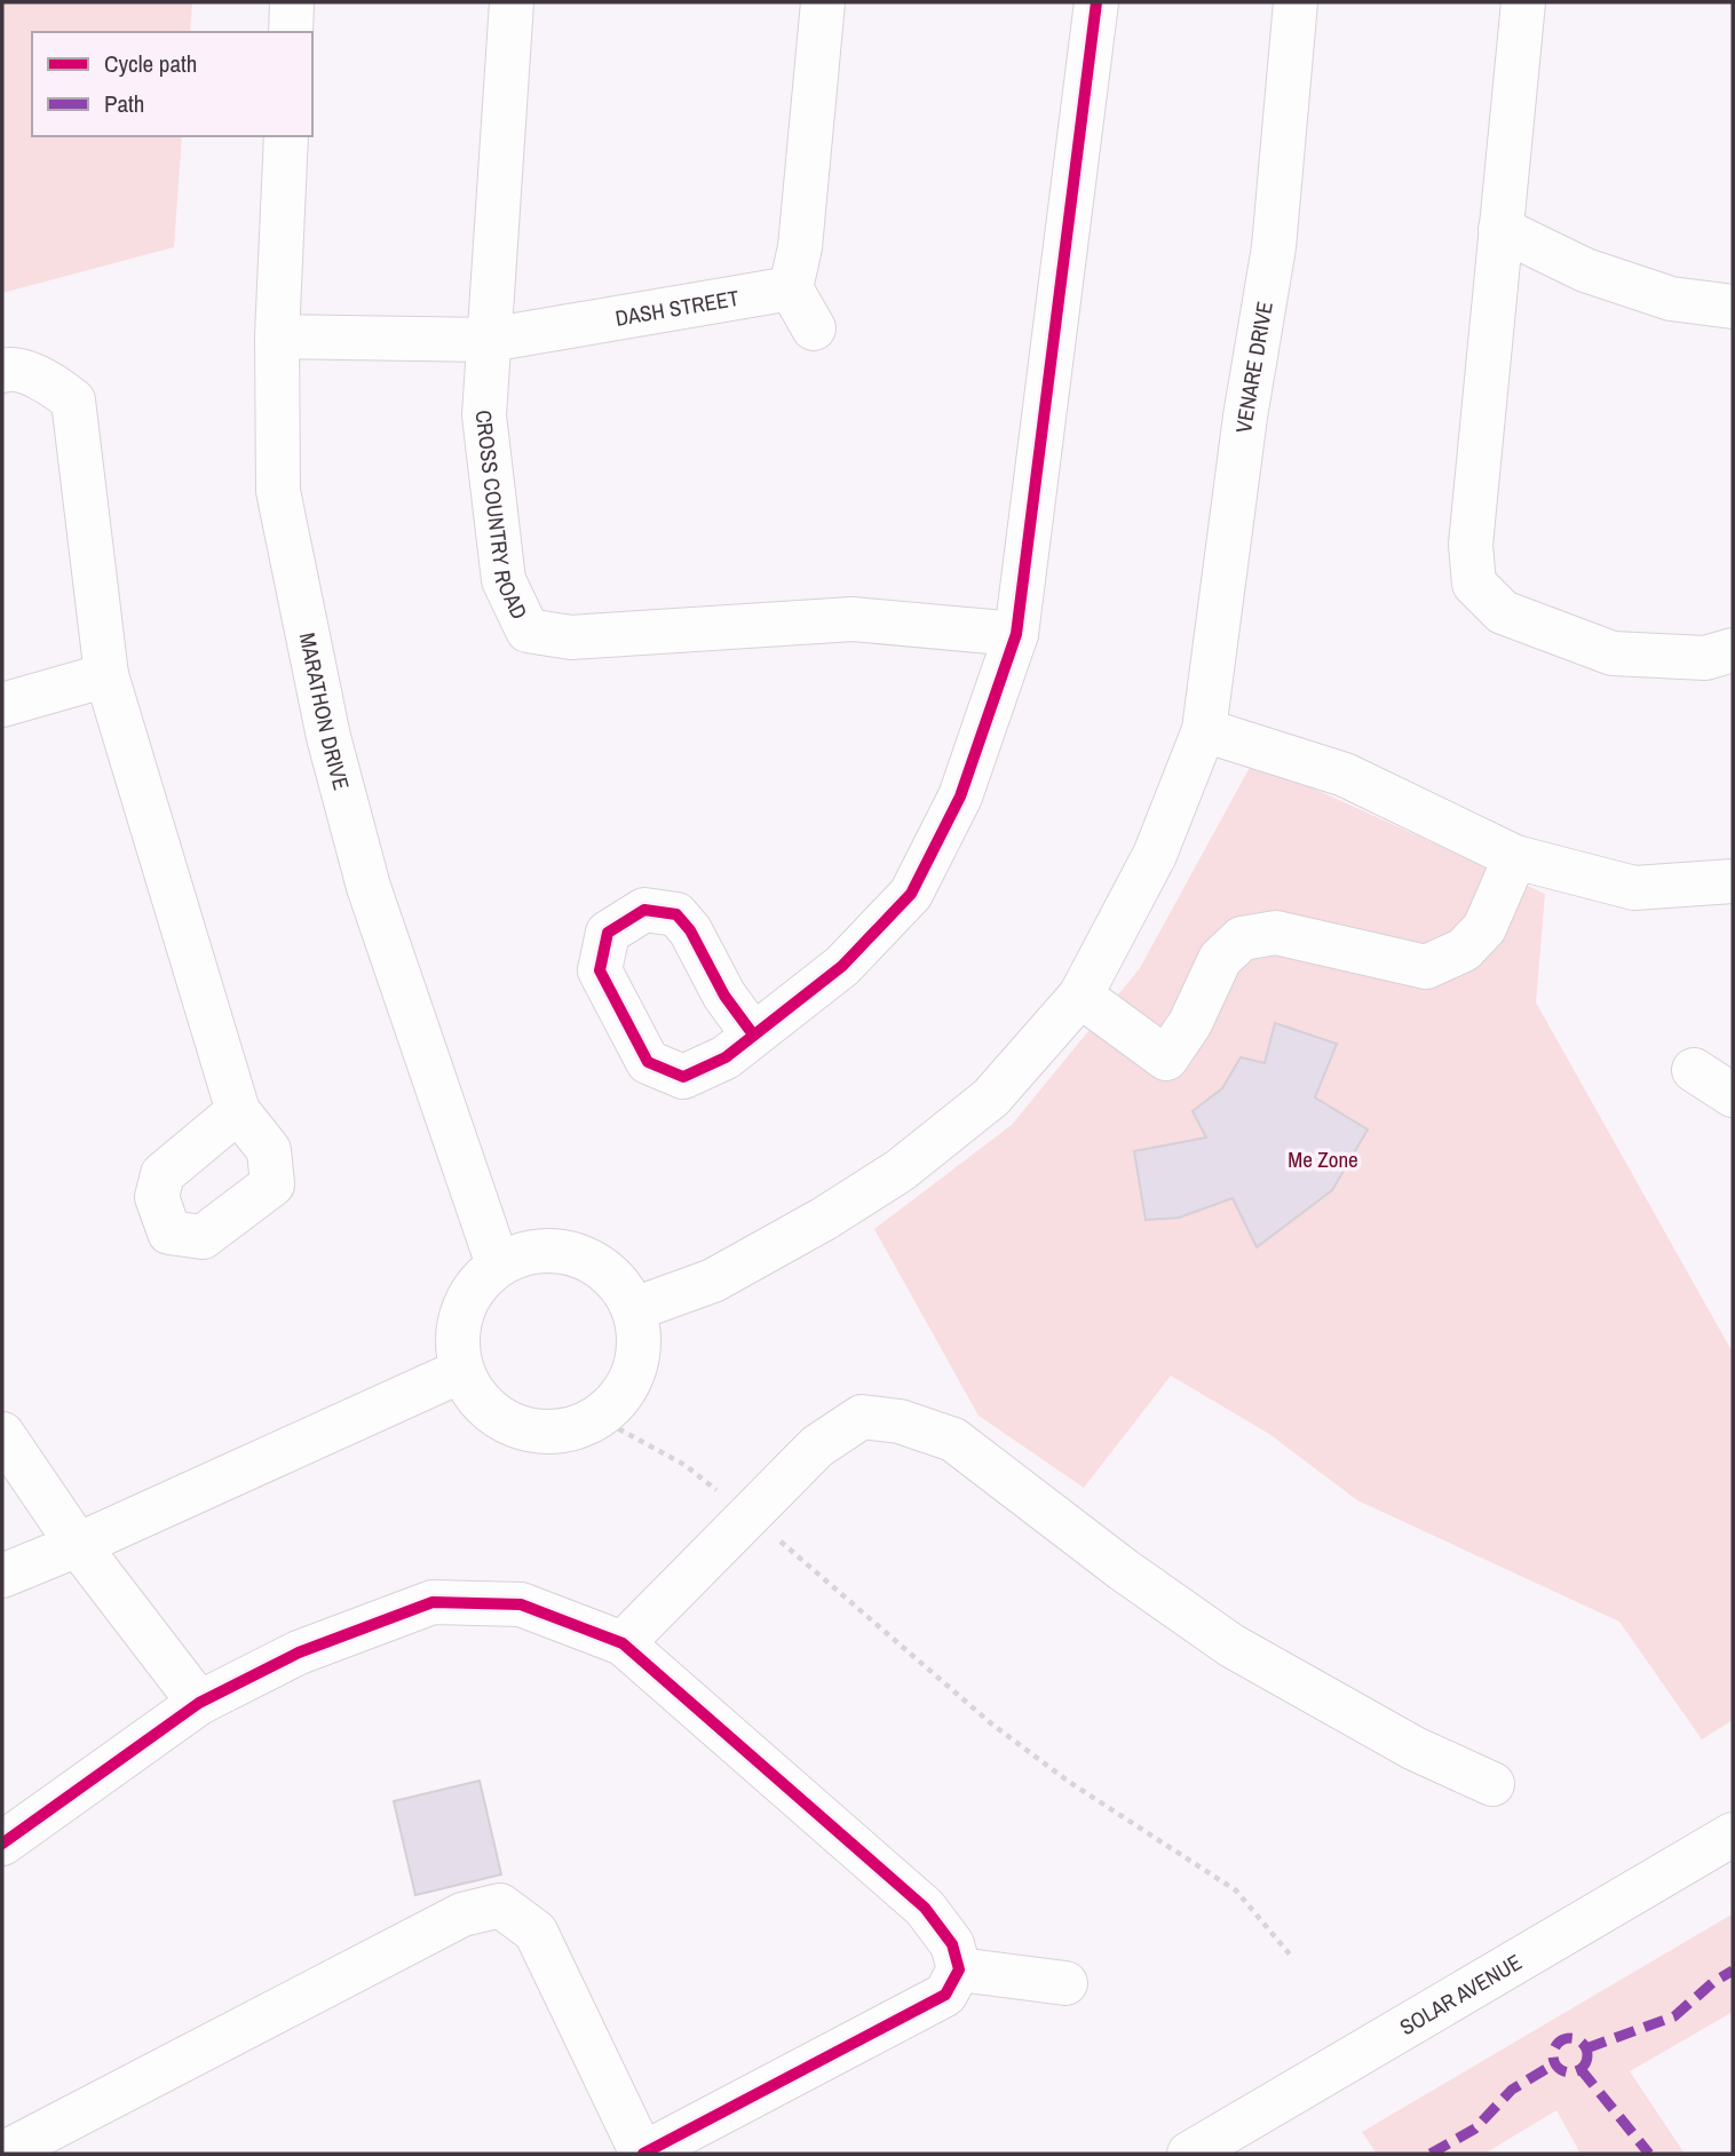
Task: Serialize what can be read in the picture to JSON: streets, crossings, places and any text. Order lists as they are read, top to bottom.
{
  "streets": {
    "street": [
      "DASH STREET",
      "VENARE DRIVE",
      "CROSS COUNTRY ROAD",
      "MARATHON DRIVE",
      "SOLAR AVENUE"
    ]
  },
  "crossings": [
    ["DASH STREET", "CROSS COUNTRY ROAD"],
    ["DASH STREET", "MARATHON DRIVE"],
    ["VENARE DRIVE", "MARATHON DRIVE"]
  ],
  "parks": ["Me Zone"],
  "legend": ["Cycle path", "Path"]
}
